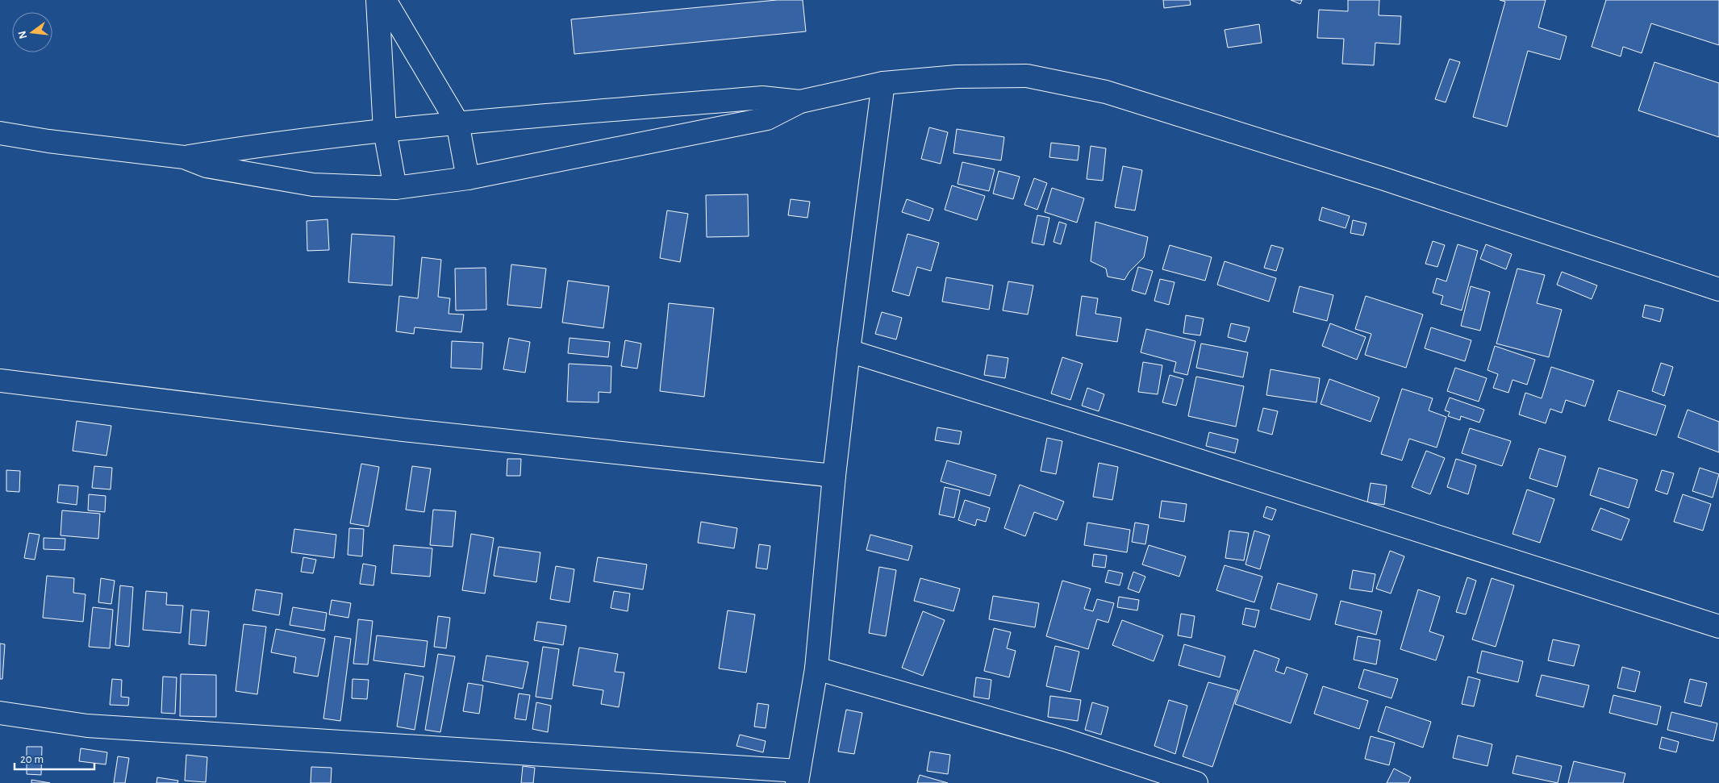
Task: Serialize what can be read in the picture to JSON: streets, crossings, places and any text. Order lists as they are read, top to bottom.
{
  "scale_bar": "20 m",
  "north": "left"
}
